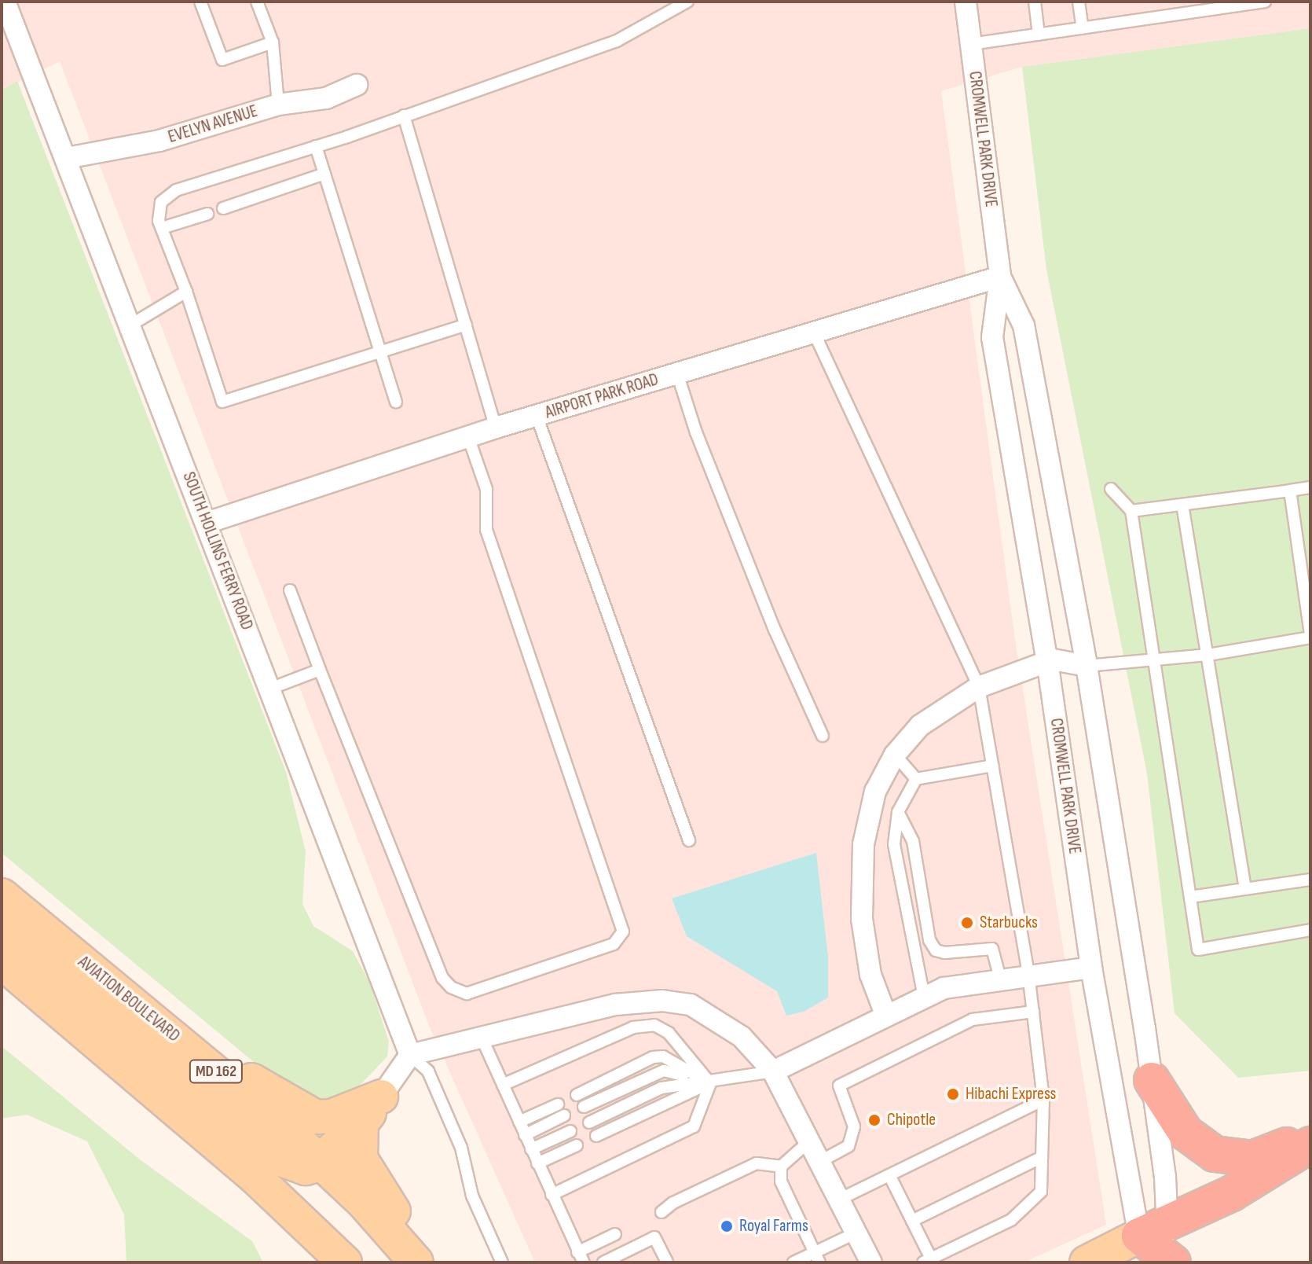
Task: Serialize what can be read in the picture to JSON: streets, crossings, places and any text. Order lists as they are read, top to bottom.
{
  "streets": {
    "main road": ["AVIATION BOULEVARD", "MD 162"],
    "street": [
      "EVELYN AVENUE",
      "CROMWELL PARK DRIVE",
      "AIRPORT PARK ROAD",
      "SOUTH HOLLINS FERRY ROAD"
    ]
  },
  "crossings": [
    ["EVELYN AVENUE", "SOUTH HOLLINS FERRY ROAD"],
    ["CROMWELL PARK DRIVE", "AIRPORT PARK ROAD"],
    ["AIRPORT PARK ROAD", "SOUTH HOLLINS FERRY ROAD"]
  ],
  "places": [
    "Starbucks",
    "Hibachi Express",
    "Chipotle",
    "Royal Farms"
  ]
}
